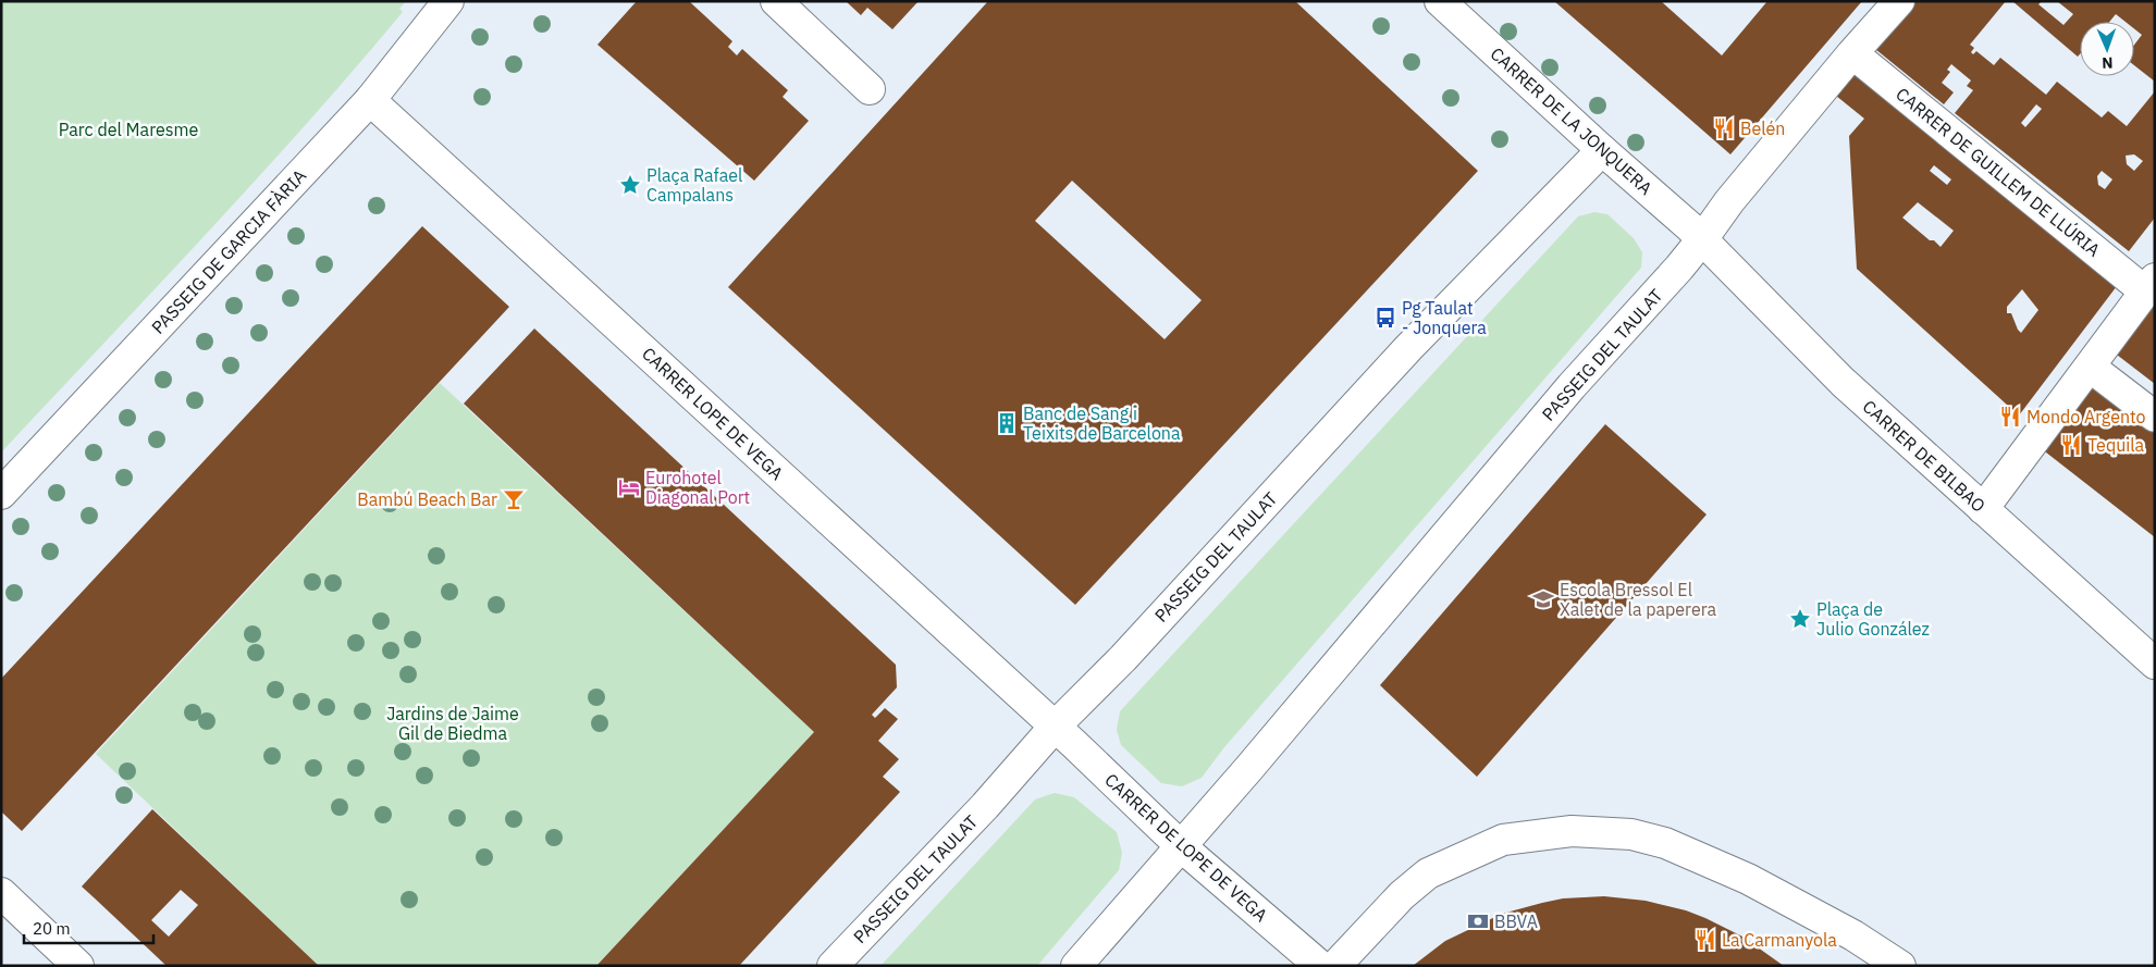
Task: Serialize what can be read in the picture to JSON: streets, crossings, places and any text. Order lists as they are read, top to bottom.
{
  "streets": {
    "street": [
      "CARRER DE LA JONQUERA",
      "CARRER DE GUILLEM DE LLÚRIA",
      "PASSEIG DE GARCIA FÀRIA",
      "PASSEIG DEL TAULAT",
      "CARRER LOPE DE VEGA",
      "CARRER DE BILBAO",
      "CARRER DE LOPE DE VEGA"
    ]
  },
  "crossings": [
    ["CARRER DE LA JONQUERA", "PASSEIG DEL TAULAT"],
    ["CARRER DE LA JONQUERA", "CARRER DE BILBAO"],
    ["CARRER DE GUILLEM DE LLÚRIA", "PASSEIG DEL TAULAT"],
    ["PASSEIG DE GARCIA FÀRIA", "CARRER LOPE DE VEGA"],
    ["PASSEIG DEL TAULAT", "CARRER LOPE DE VEGA"],
    ["PASSEIG DEL TAULAT", "CARRER DE BILBAO"],
    ["PASSEIG DEL TAULAT", "CARRER DE LOPE DE VEGA"],
    ["CARRER LOPE DE VEGA", "CARRER DE LOPE DE VEGA"]
  ],
  "parks": ["Parc del Maresme", "Jardins de Jaime Gil de Biedma"],
  "places": {
    "restaurant": [
      "Belén",
      "Mondo Argento",
      "Tequila",
      "La Carmanyola"
    ],
    "place": ["Plaça Rafael Campalans", "Plaça de Julio González"],
    "bus stop": ["Pg Taulat - Jonquera"],
    "building": ["Banc de Sang i Teixits de Barcelona"],
    "hotel": ["Eurohotel Diagonal Port"],
    "bar": ["Bambú Beach Bar"],
    "school or university": ["Escola Bressol El Xalet de la paperera"],
    "bank": ["BBVA"]
  },
  "scale_bar": "20 m",
  "north": "bottom"
}
